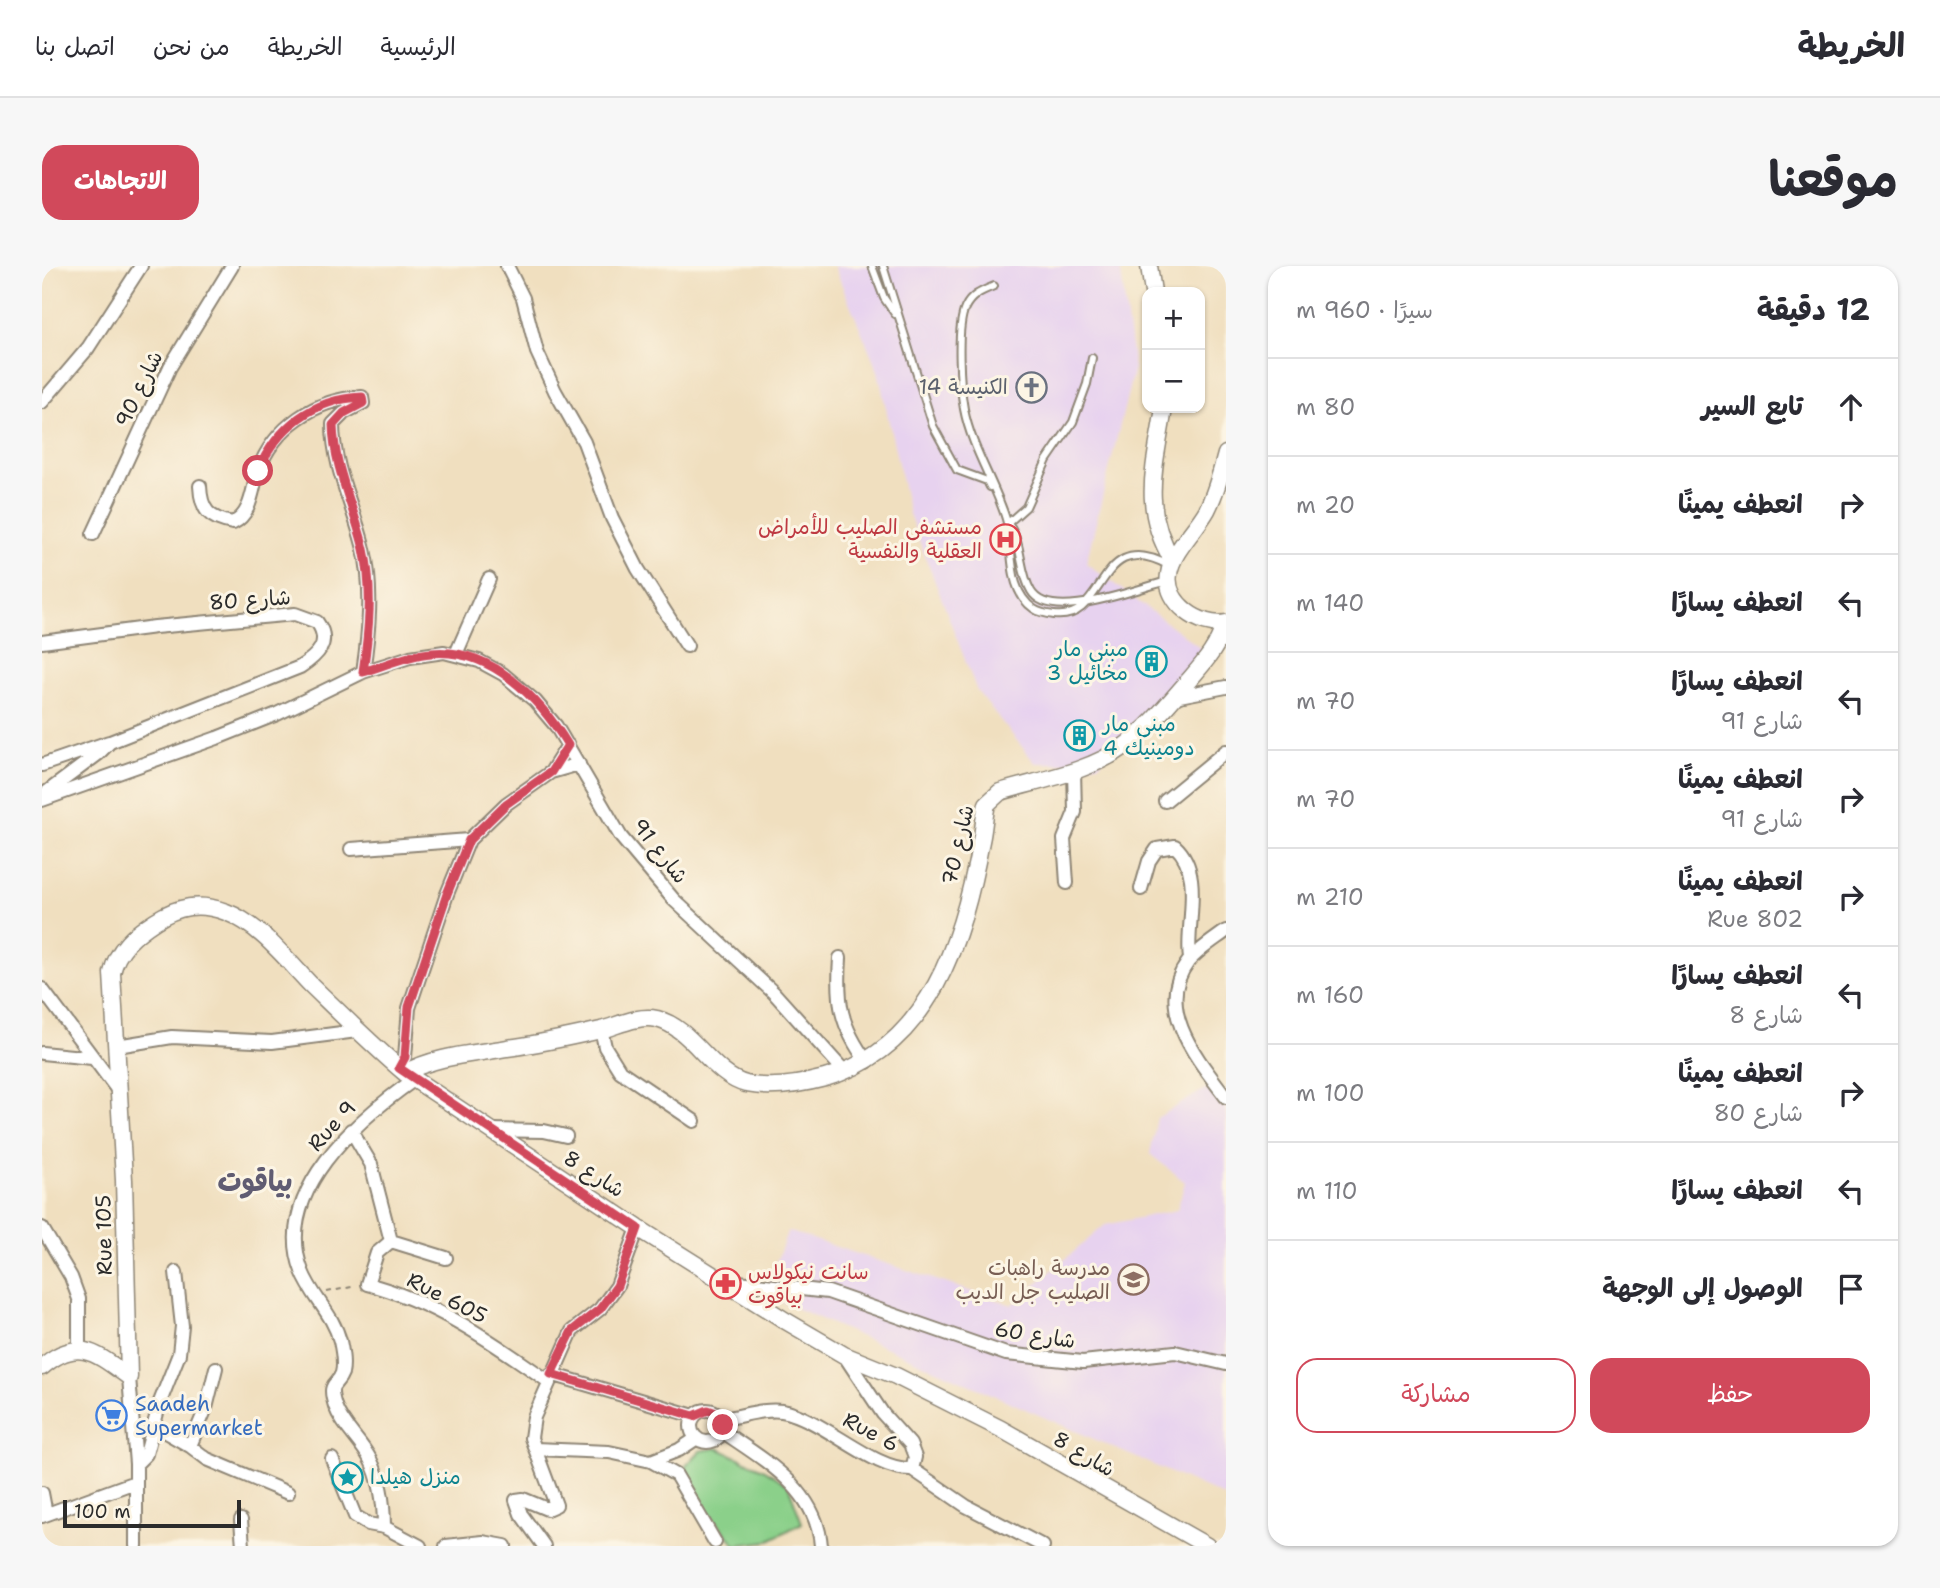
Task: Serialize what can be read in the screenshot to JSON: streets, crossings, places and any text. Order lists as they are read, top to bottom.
{
  "streets": {
    "street": [
      "شارع 90",
      "شارع 80",
      "شارع 70",
      "شارع 91",
      "Rue 9",
      "شارع 8",
      "Rue 105",
      "Rue 605",
      "شارع 60",
      "Rue 6"
    ]
  },
  "crossings": [
    ["شارع 70", "شارع 91"],
    ["شارع 70", "Rue 9"],
    ["شارع 70", "شارع 8"],
    ["Rue 9", "شارع 8"],
    ["شارع 8", "Rue 105"],
    ["شارع 8", "شارع 60"],
    ["شارع 8", "Rue 6"],
    ["Rue 605", "Rue 6"]
  ],
  "districts": ["بياقوت"],
  "places": {
    "church": ["الكنيسة 14"],
    "hospital": ["مستشفى الصليب للأمراض العقلية والنفسية"],
    "building": ["مبنى مار مخائيل 3", "مبنى مار دومينيك 4"],
    "school or university": ["مدرسة راهبات الصليب جل الديب"],
    "pharmacy": ["سانت نيكولاس بياقوت"],
    "supermarket": ["Saadeh Supermarket"],
    "place": ["منزل هيلدا"]
  },
  "scale_bar": "100 m",
  "page": {
    "header": "الخريطة",
    "nav": [
      "الرئيسية",
      "الخريطة",
      "من نحن",
      "اتصل بنا"
    ],
    "title": "موقعنا",
    "buttons": [
      "الاتجاهات",
      ["حفظ", "مشاركة"]
    ],
    "heading": ["12 دقيقة", "سيرًا · 960 m"],
    "map_buttons": ["+", "−"],
    "list": [
      ["تابع السير", "80 m"],
      ["انعطف يمينًا", "20 m"],
      ["انعطف يسارًا", "140 m"],
      ["انعطف يسارًا", "شارع 91", "70 m"],
      ["انعطف يمينًا", "شارع 91", "70 m"],
      ["انعطف يمينًا", "Rue 802", "210 m"],
      ["انعطف يسارًا", "شارع 8", "160 m"],
      ["انعطف يمينًا", "شارع 80", "100 m"],
      ["انعطف يسارًا", "110 m"],
      "الوصول إلى الوجهة"
    ],
    "scale": "100 m"
  }
}
